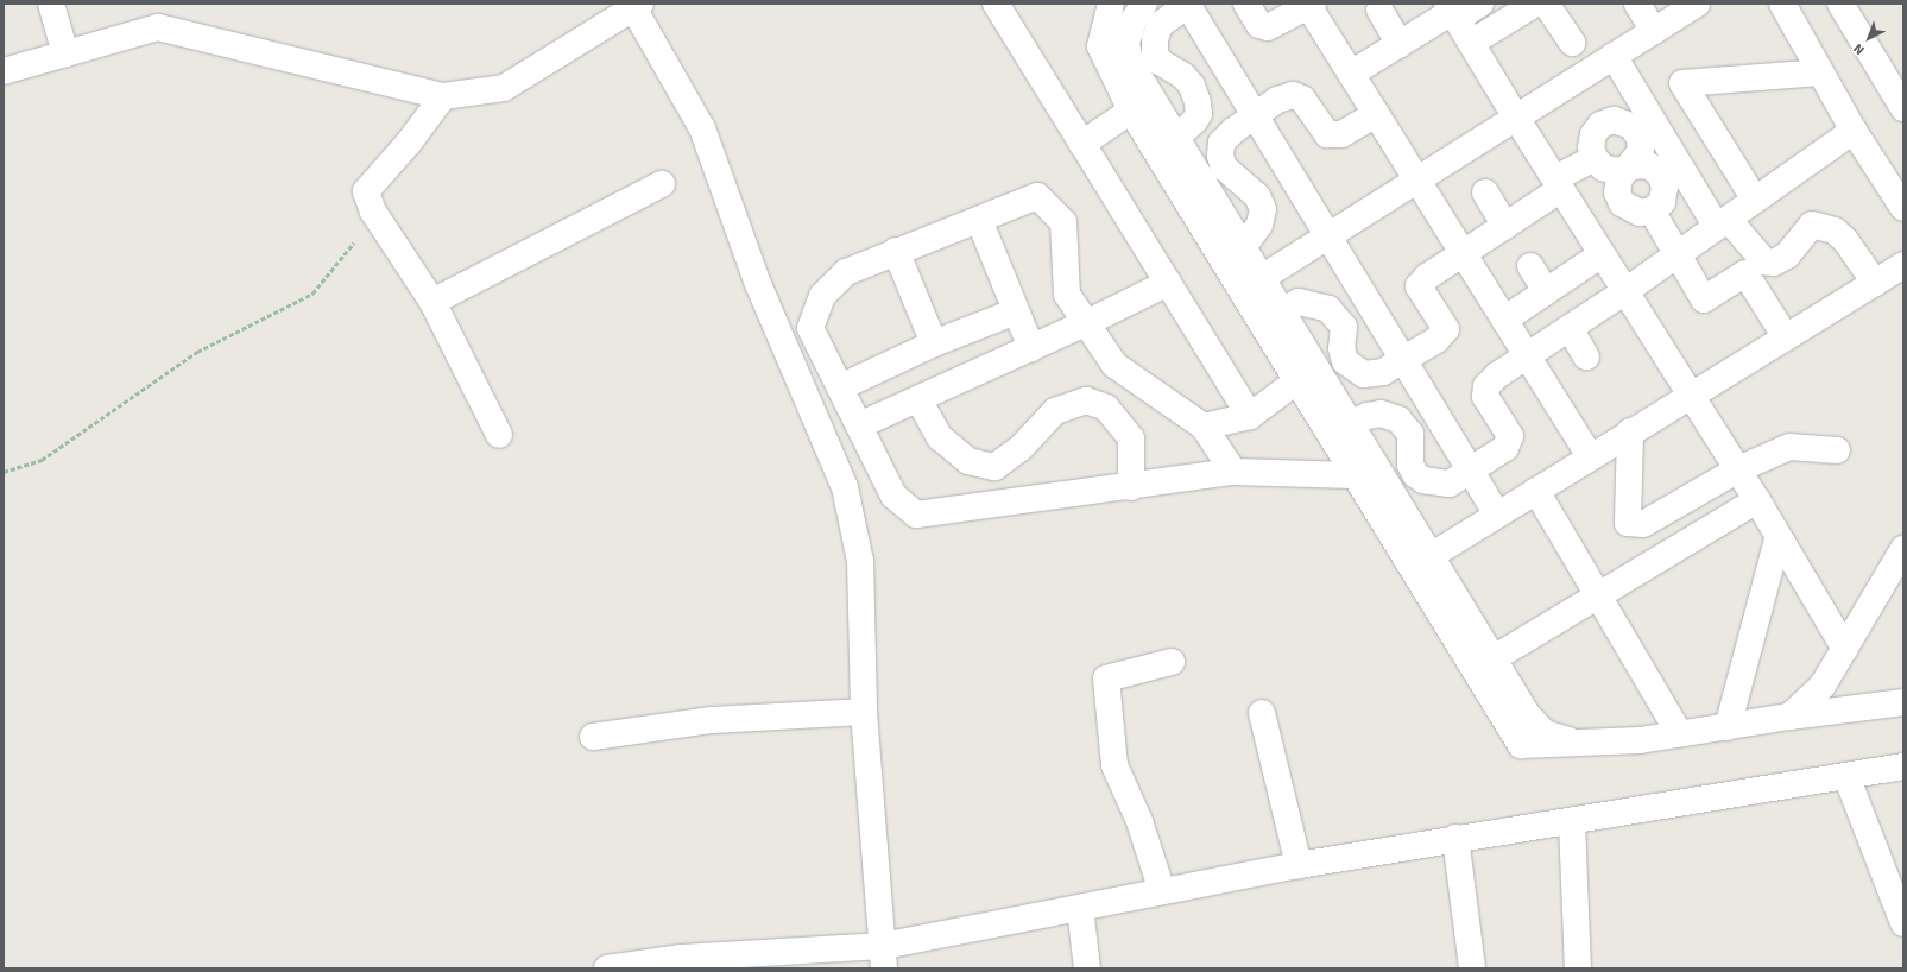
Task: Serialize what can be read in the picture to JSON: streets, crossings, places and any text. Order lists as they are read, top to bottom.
{
  "north": "bottom left"
}
